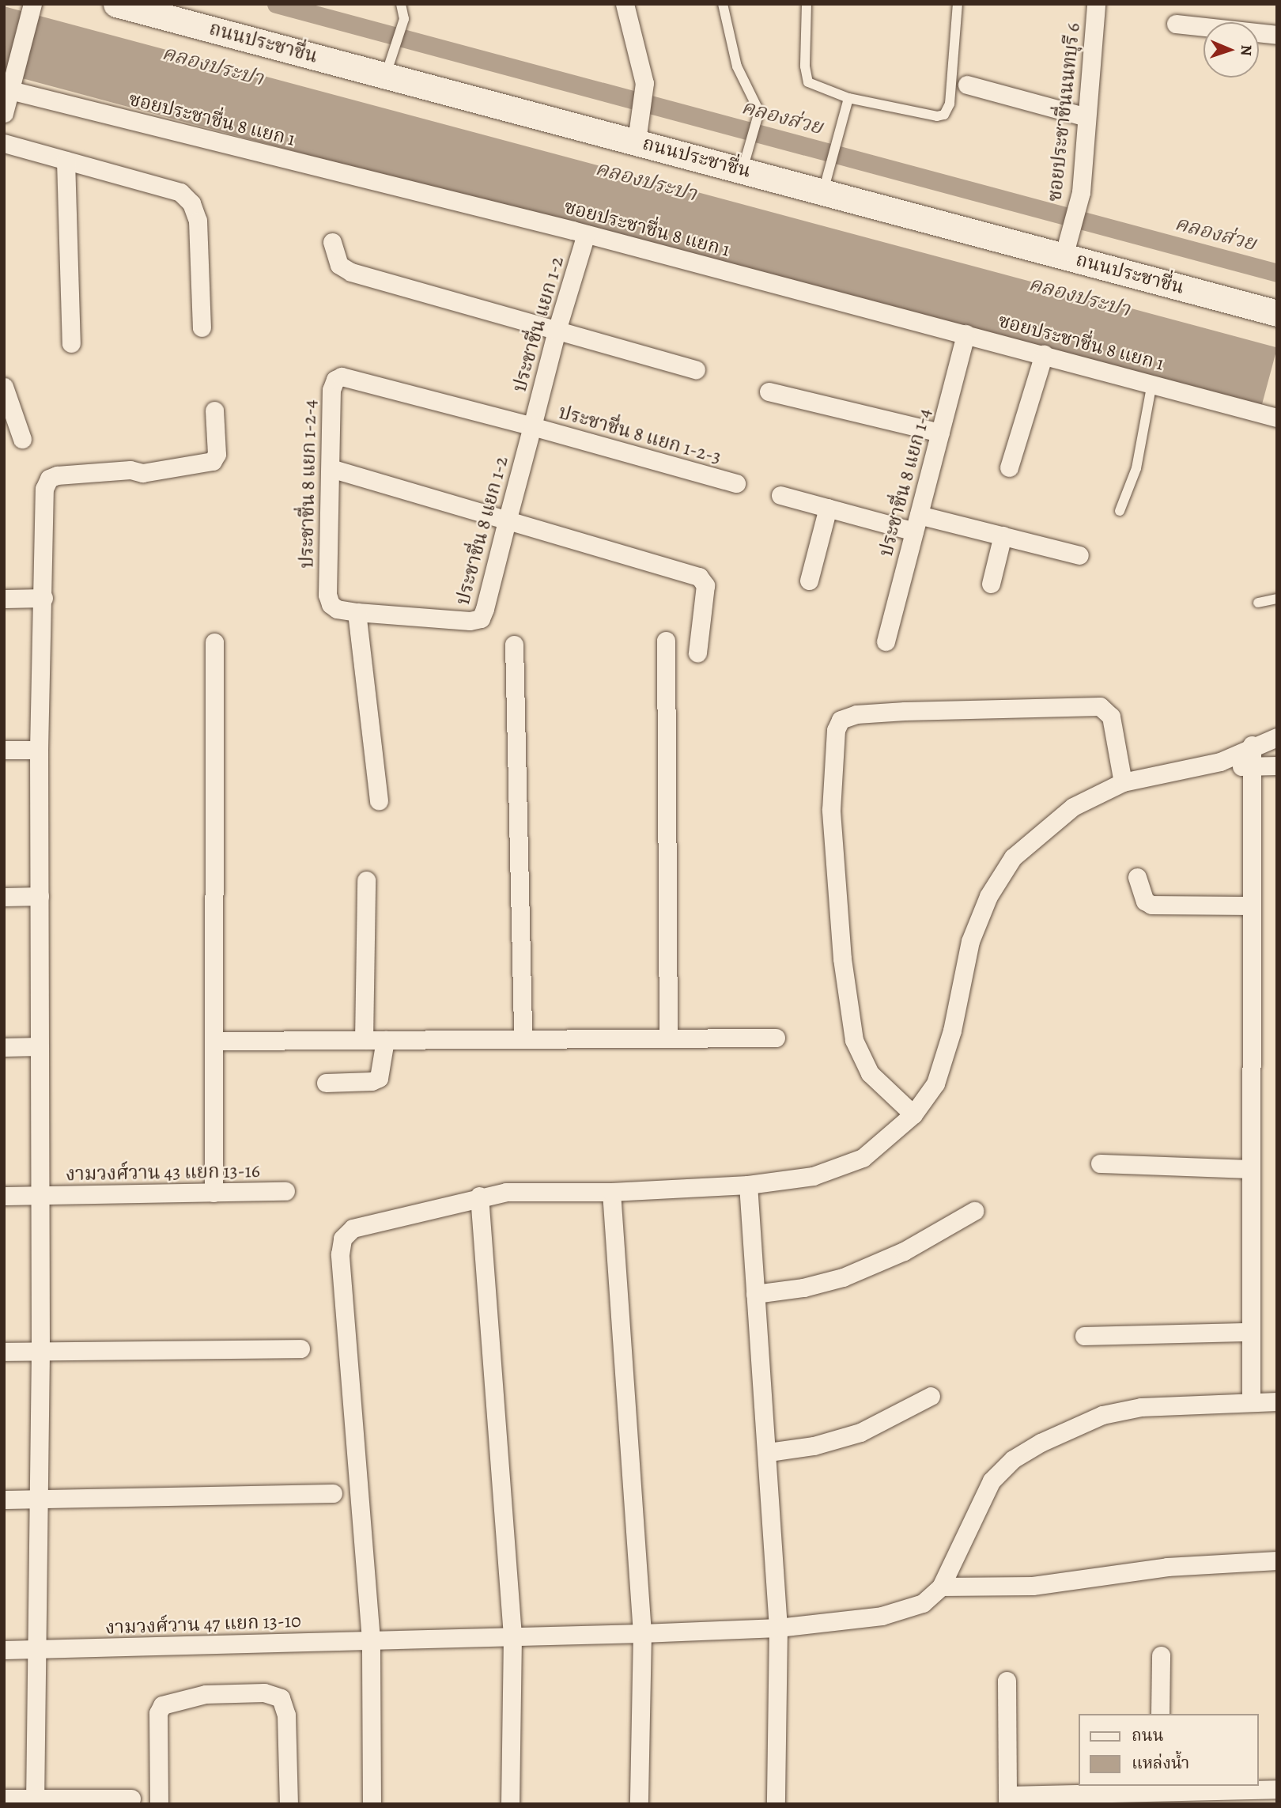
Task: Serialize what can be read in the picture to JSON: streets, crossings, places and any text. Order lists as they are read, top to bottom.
{
  "streets": {
    "main road": ["ถนนประชาชื่น"],
    "street": [
      "ซอยประชาชื่นนนทบุรี 6",
      "ซอยประชาชื่น 8 แยก 1",
      "ประชาชื่น แยก 1-2",
      "ประชาชื่น 8 แยก 1-2-3",
      "ประชาชื่น 8 แยก 1-4",
      "ประชาชื่น 8 แยก 1-2-4",
      "ประชาชื่น 8 แยก 1-2",
      "งามวงศ์วาน 43 แยก 13-16",
      "งามวงศ์วาน 47 แยก 13-10"
    ]
  },
  "crossings": [
    ["ถนนประชาชื่น", "ซอยประชาชื่นนนทบุรี 6"],
    ["ซอยประชาชื่น 8 แยก 1", "ประชาชื่น แยก 1-2"],
    ["ซอยประชาชื่น 8 แยก 1", "ประชาชื่น 8 แยก 1-4"],
    ["ประชาชื่น แยก 1-2", "ประชาชื่น 8 แยก 1-2-3"],
    ["ประชาชื่น แยก 1-2", "ประชาชื่น 8 แยก 1-2-4"],
    ["ประชาชื่น แยก 1-2", "ประชาชื่น 8 แยก 1-2"],
    ["ประชาชื่น 8 แยก 1-2-3", "ประชาชื่น 8 แยก 1-2-4"],
    ["ประชาชื่น 8 แยก 1-2-3", "ประชาชื่น 8 แยก 1-2"],
    ["ประชาชื่น 8 แยก 1-2-4", "ประชาชื่น 8 แยก 1-2"]
  ],
  "water": ["คลองประปา", "คลองส่วย"],
  "legend": ["ถนน", "แหล่งน้ำ"],
  "north": "right"
}
